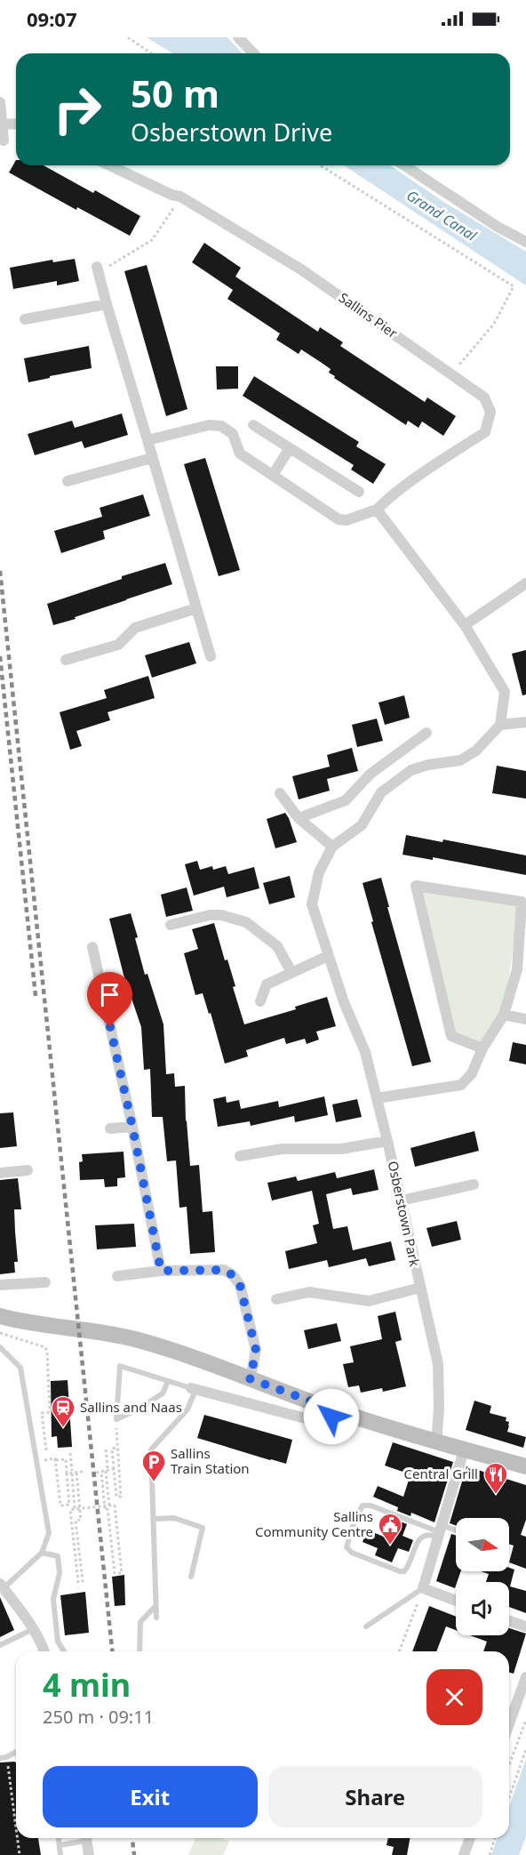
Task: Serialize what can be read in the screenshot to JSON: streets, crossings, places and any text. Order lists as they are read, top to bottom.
{
  "streets": {
    "street": ["Sallins Pier", "Osberstown Park"]
  },
  "water": ["Grand Canal"],
  "places": {
    "station": ["Sallins and Naas"],
    "parking": ["Sallins Train Station"],
    "restaurant": ["Central Grill"],
    "public building": ["Sallins Community Centre"]
  },
  "north": "right",
  "page": {
    "status": "09:07",
    "turn": ["50 m", "Osberstown Drive"],
    "heading": ["4 min", "250 m · 09:11"],
    "buttons": ["Exit", "Share"]
  }
}
